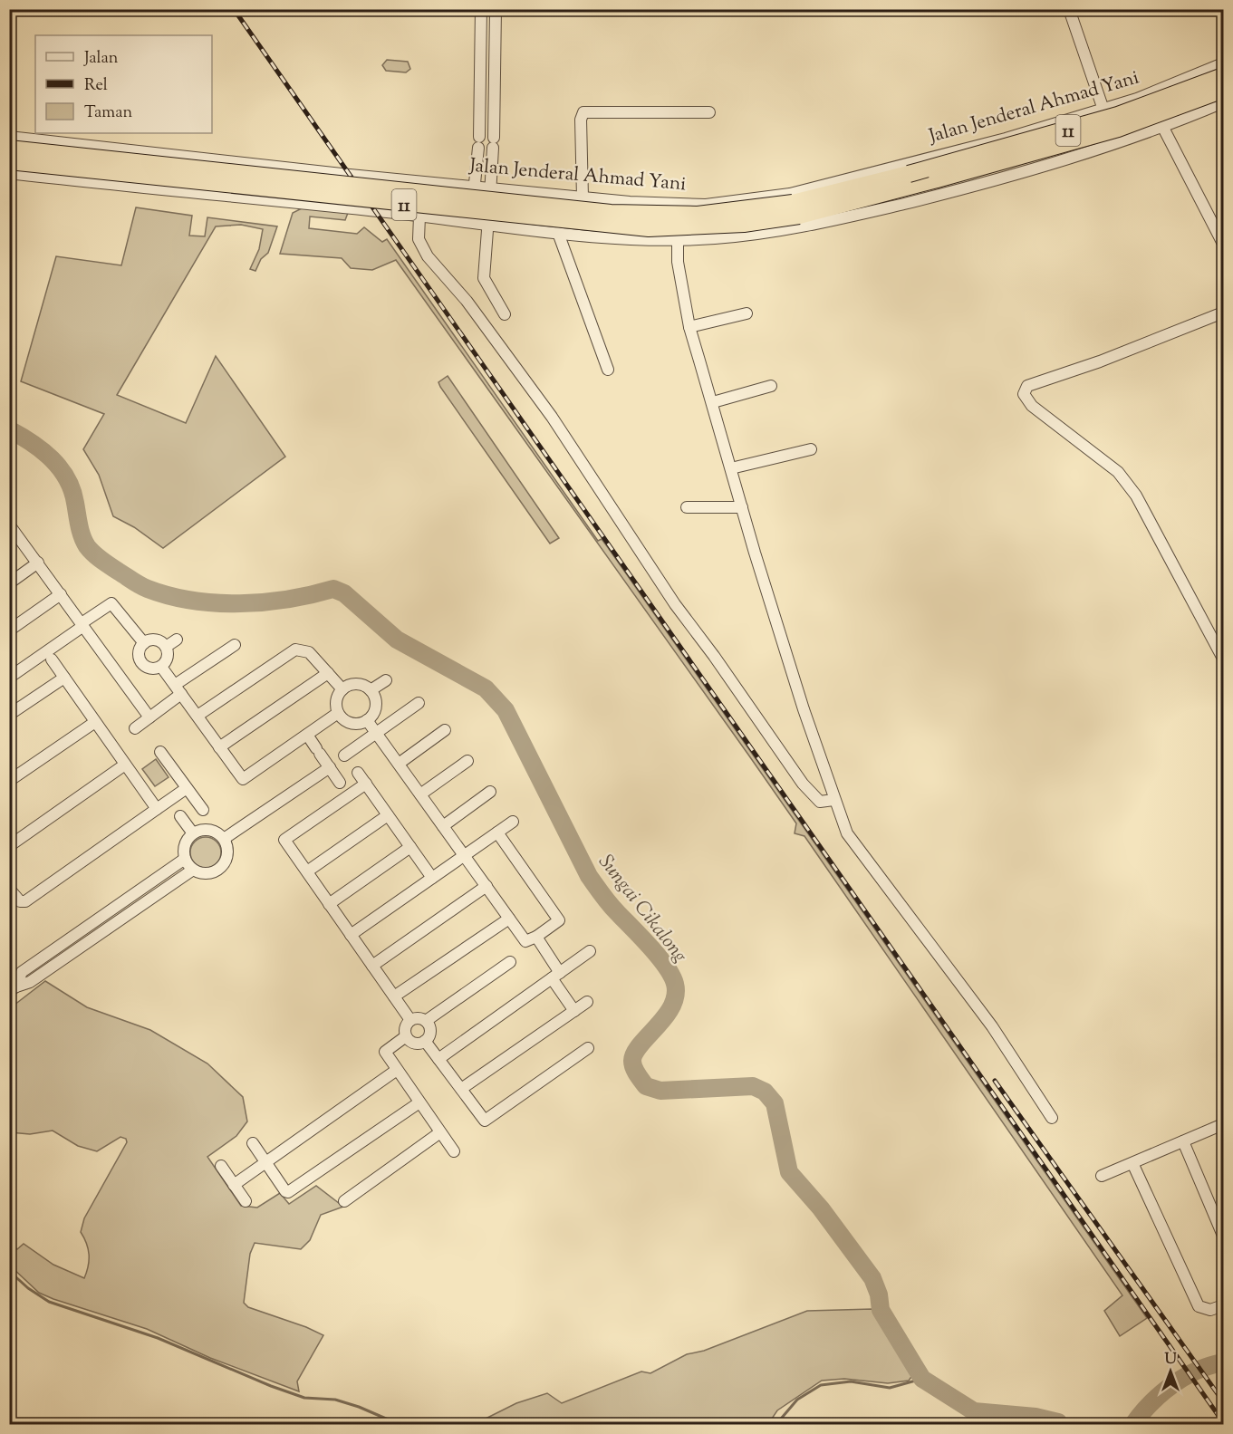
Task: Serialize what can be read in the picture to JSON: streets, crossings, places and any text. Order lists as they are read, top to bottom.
{
  "streets": {
    "highway": ["Jalan Jenderal Ahmad Yani", "11"]
  },
  "water": ["Sungai Cikalong"],
  "legend": ["Jalan", "Rel", "Taman"],
  "north": "top"
}
